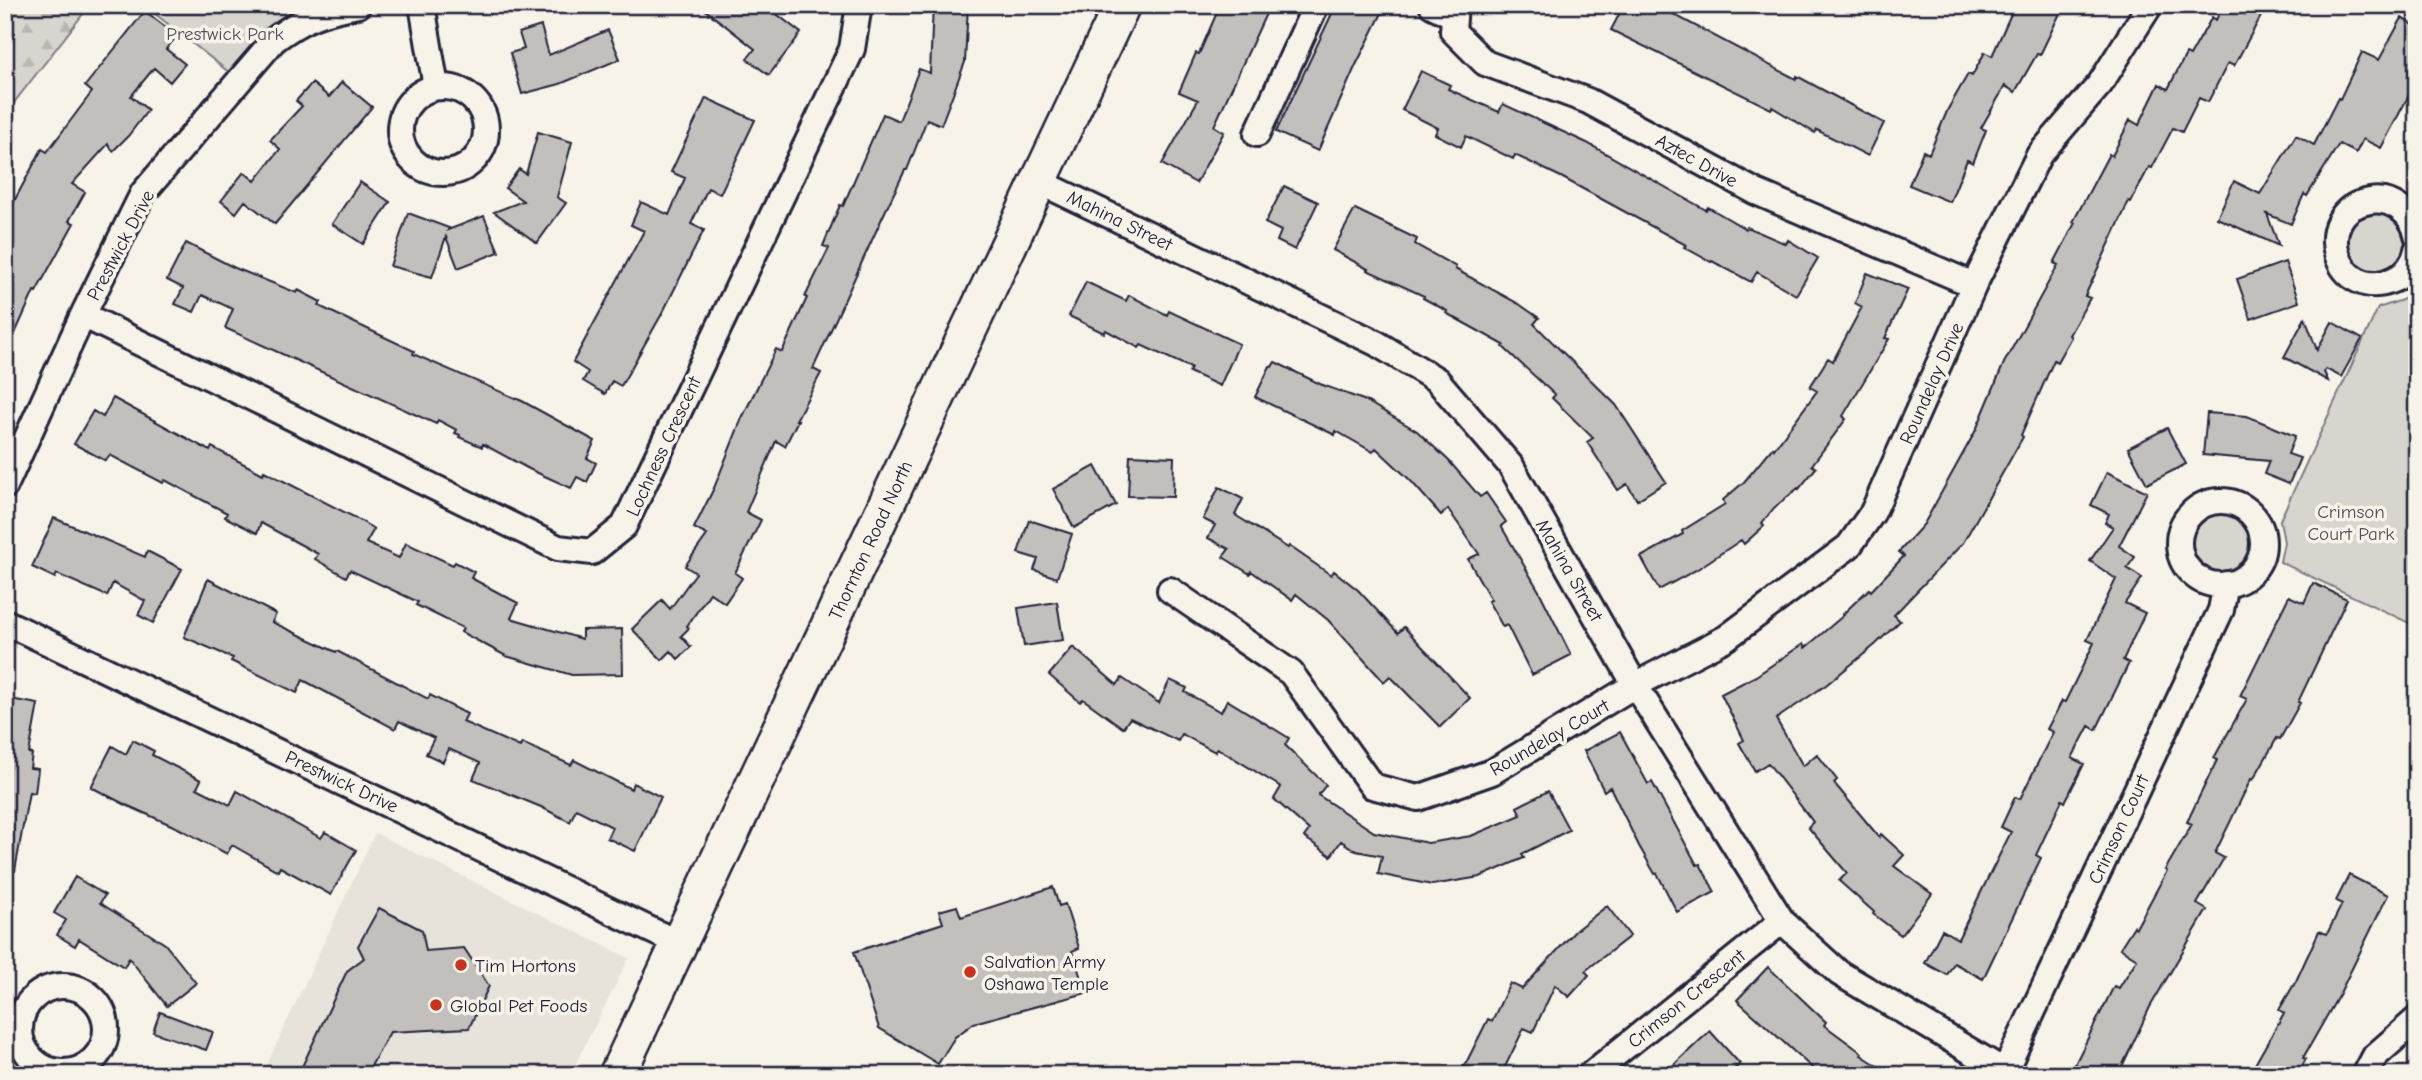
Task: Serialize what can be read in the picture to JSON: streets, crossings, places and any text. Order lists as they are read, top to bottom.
{
  "streets": {
    "main road": ["Thornton Road North"],
    "street": [
      "Aztec Drive",
      "Mahina Street",
      "Prestwick Drive",
      "Roundelay Drive",
      "Lochness Crescent",
      "Roundelay Court",
      "Crimson Court",
      "Crimson Crescent"
    ]
  },
  "crossings": [
    ["Aztec Drive", "Roundelay Drive"],
    ["Mahina Street", "Roundelay Drive"],
    ["Mahina Street", "Thornton Road North"],
    ["Mahina Street", "Roundelay Court"],
    ["Mahina Street", "Crimson Court"],
    ["Mahina Street", "Crimson Crescent"],
    ["Prestwick Drive", "Lochness Crescent"],
    ["Prestwick Drive", "Thornton Road North"],
    ["Roundelay Drive", "Roundelay Court"]
  ],
  "parks": ["Prestwick Park", "Crimson Court Park"],
  "places": ["Tim Hortons", "Salvation Army Oshawa Temple", "Global Pet Foods"]
}
